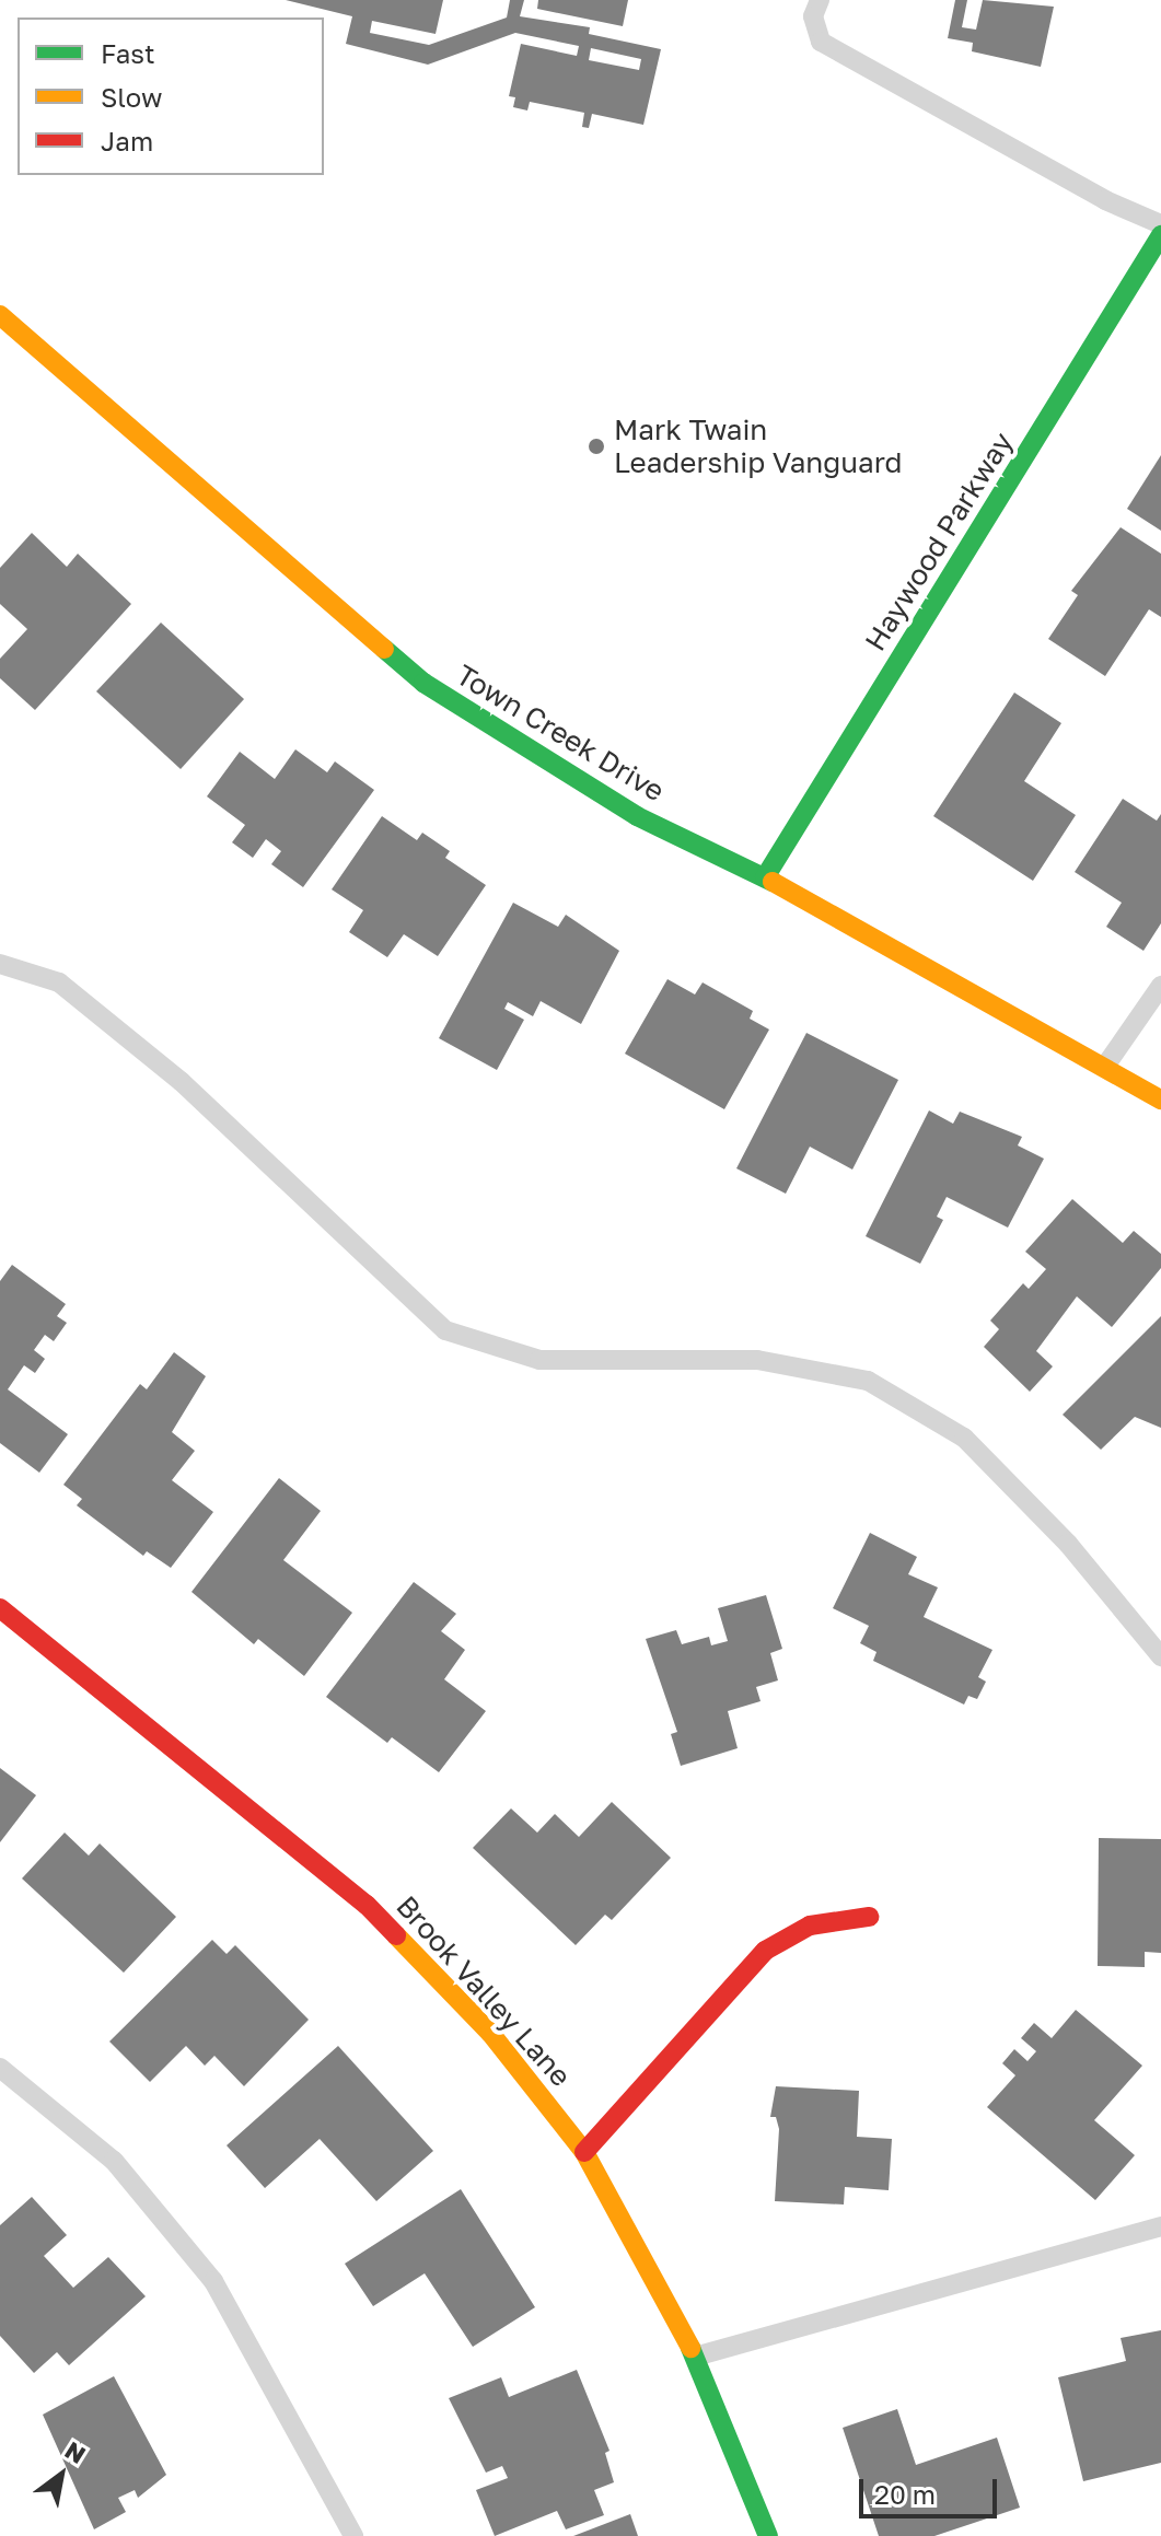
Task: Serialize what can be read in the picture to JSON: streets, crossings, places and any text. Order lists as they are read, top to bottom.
{
  "streets": {
    "street": ["Haywood Parkway", "Town Creek Drive", "Brook Valley Lane"]
  },
  "crossings": [
    ["Haywood Parkway", "Town Creek Drive"]
  ],
  "places": ["Mark Twain Leadership Vanguard"],
  "legend": ["Fast", "Slow", "Jam"],
  "scale_bar": "20 m",
  "north": "top right"
}
